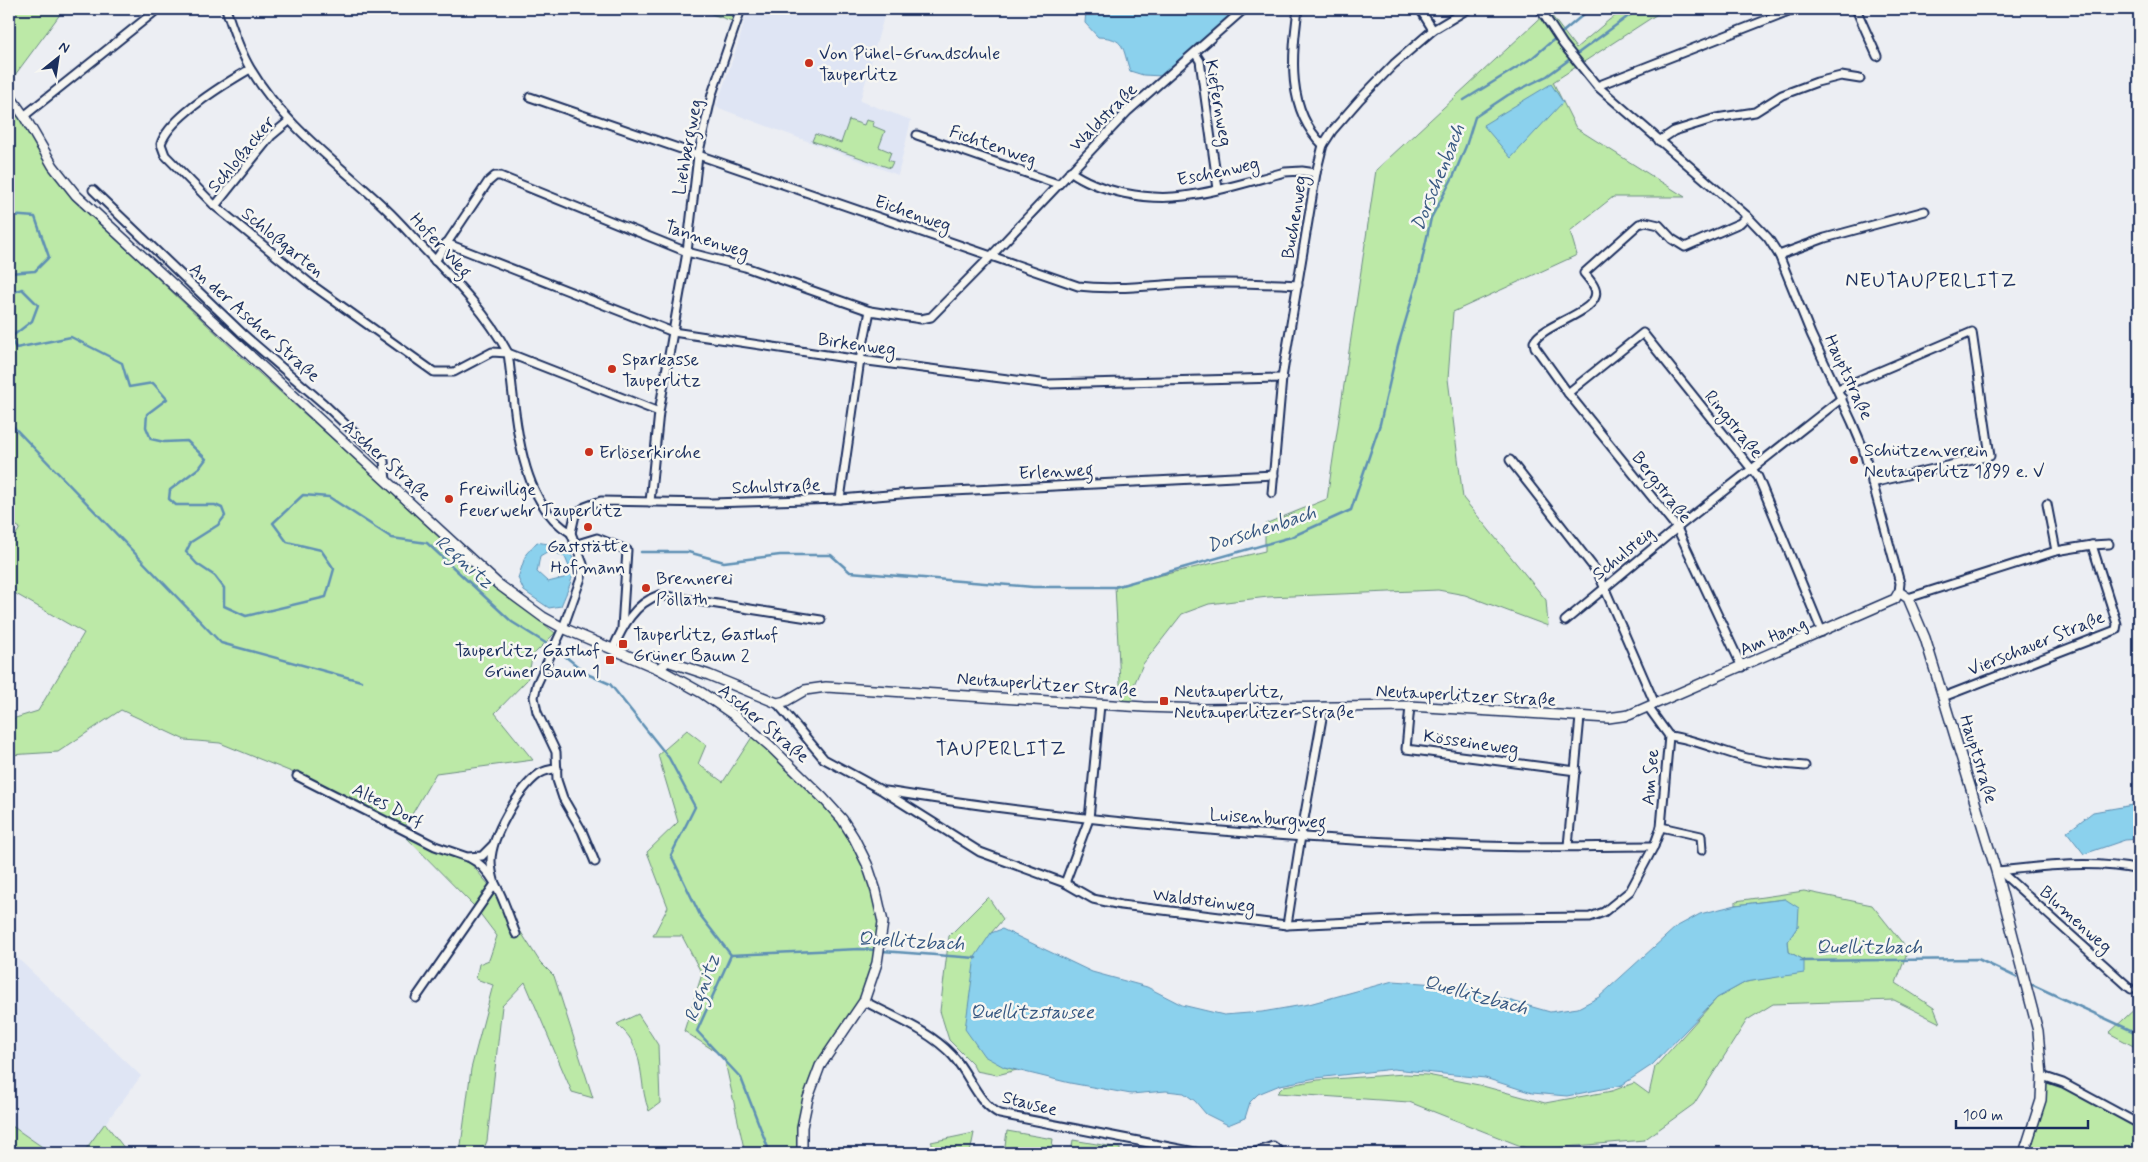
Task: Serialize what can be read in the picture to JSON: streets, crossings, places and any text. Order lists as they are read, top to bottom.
{
  "streets": {
    "street": [
      "Kiefernweg",
      "Waldstraße",
      "Fichtenweg",
      "Liehbergweg",
      "Schloßacker",
      "Eschenweg",
      "Eichenweg",
      "Buchenweg",
      "Tannenweg",
      "Schloßgarten",
      "Hofer Weg",
      "An der Ascher Straße",
      "Birkenweg",
      "Hauptstraße",
      "Ringstraße",
      "Ascher Straße",
      "Erlenweg",
      "Schulstraße",
      "Bergstraße",
      "Schulsteig",
      "Am Hang",
      "Vierschauer Straße",
      "Neutauperlitzer Straße",
      "Kösseineweg",
      "Am See",
      "Altes Dorf",
      "Luisenburgweg",
      "Waldsteinweg",
      "Blumenweg",
      "Stausee"
    ]
  },
  "crossings": [
    ["Kiefernweg", "Waldstraße"],
    ["Kiefernweg", "Eschenweg"],
    ["Waldstraße", "Fichtenweg"],
    ["Waldstraße", "Eschenweg"],
    ["Waldstraße", "Eichenweg"],
    ["Waldstraße", "Tannenweg"],
    ["Liehbergweg", "Eichenweg"],
    ["Liehbergweg", "Tannenweg"],
    ["Liehbergweg", "Birkenweg"],
    ["Liehbergweg", "Schulstraße"],
    ["Schloßacker", "Schloßgarten"],
    ["Schloßacker", "Hofer Weg"],
    ["Eschenweg", "Buchenweg"],
    ["Eichenweg", "Buchenweg"],
    ["Eichenweg", "Tannenweg"],
    ["Buchenweg", "Birkenweg"],
    ["Buchenweg", "Erlenweg"],
    ["Tannenweg", "Hofer Weg"],
    ["Tannenweg", "Birkenweg"],
    ["Tannenweg", "Schulstraße"],
    ["Schloßgarten", "Hofer Weg"],
    ["Hofer Weg", "Schulstraße"],
    ["An der Ascher Straße", "Ascher Straße"],
    ["Birkenweg", "Schulstraße"],
    ["Hauptstraße", "Bergstraße"],
    ["Hauptstraße", "Schulsteig"],
    ["Hauptstraße", "Am Hang"],
    ["Hauptstraße", "Vierschauer Straße"],
    ["Hauptstraße", "Blumenweg"],
    ["Ringstraße", "Bergstraße"],
    ["Ringstraße", "Schulsteig"],
    ["Ringstraße", "Am Hang"],
    ["Ascher Straße", "Stausee"],
    ["Erlenweg", "Schulstraße"],
    ["Bergstraße", "Schulsteig"],
    ["Bergstraße", "Am Hang"],
    ["Schulsteig", "Am See"],
    ["Am Hang", "Neutauperlitzer Straße"],
    ["Am Hang", "Am See"],
    ["Neutauperlitzer Straße", "Kösseineweg"],
    ["Neutauperlitzer Straße", "Am See"],
    ["Neutauperlitzer Straße", "Waldsteinweg"],
    ["Am See", "Luisenburgweg"],
    ["Am See", "Waldsteinweg"],
    ["Luisenburgweg", "Waldsteinweg"]
  ],
  "districts": ["NEUTAUPERLITZ", "TAUPERLITZ"],
  "water": [
    "Dorschenbach",
    "Regnitz",
    "Quellitzbach",
    "Quellitzstausee"
  ],
  "places": {
    "other": [
      "Von Pühel-Grundschule Tauperlitz",
      "Sparkasse Tauperlitz",
      "Erlöserkirche",
      "Schützenverein Neutauperlitz 1899 e. V",
      "Freiwillige Feuerwehr Tauperlitz",
      "Gaststätte Hofmann",
      "Brennerei Pöllath"
    ],
    "transit": ["Tauperlitz, Gasthof Grüner Baum 2", "Tauperlitz, Gasthof Grüner Baum 1", "Neutauperlitz, Neutauperlitzer Straße"]
  },
  "scale_bar": "100 m",
  "north": "top right"
}
